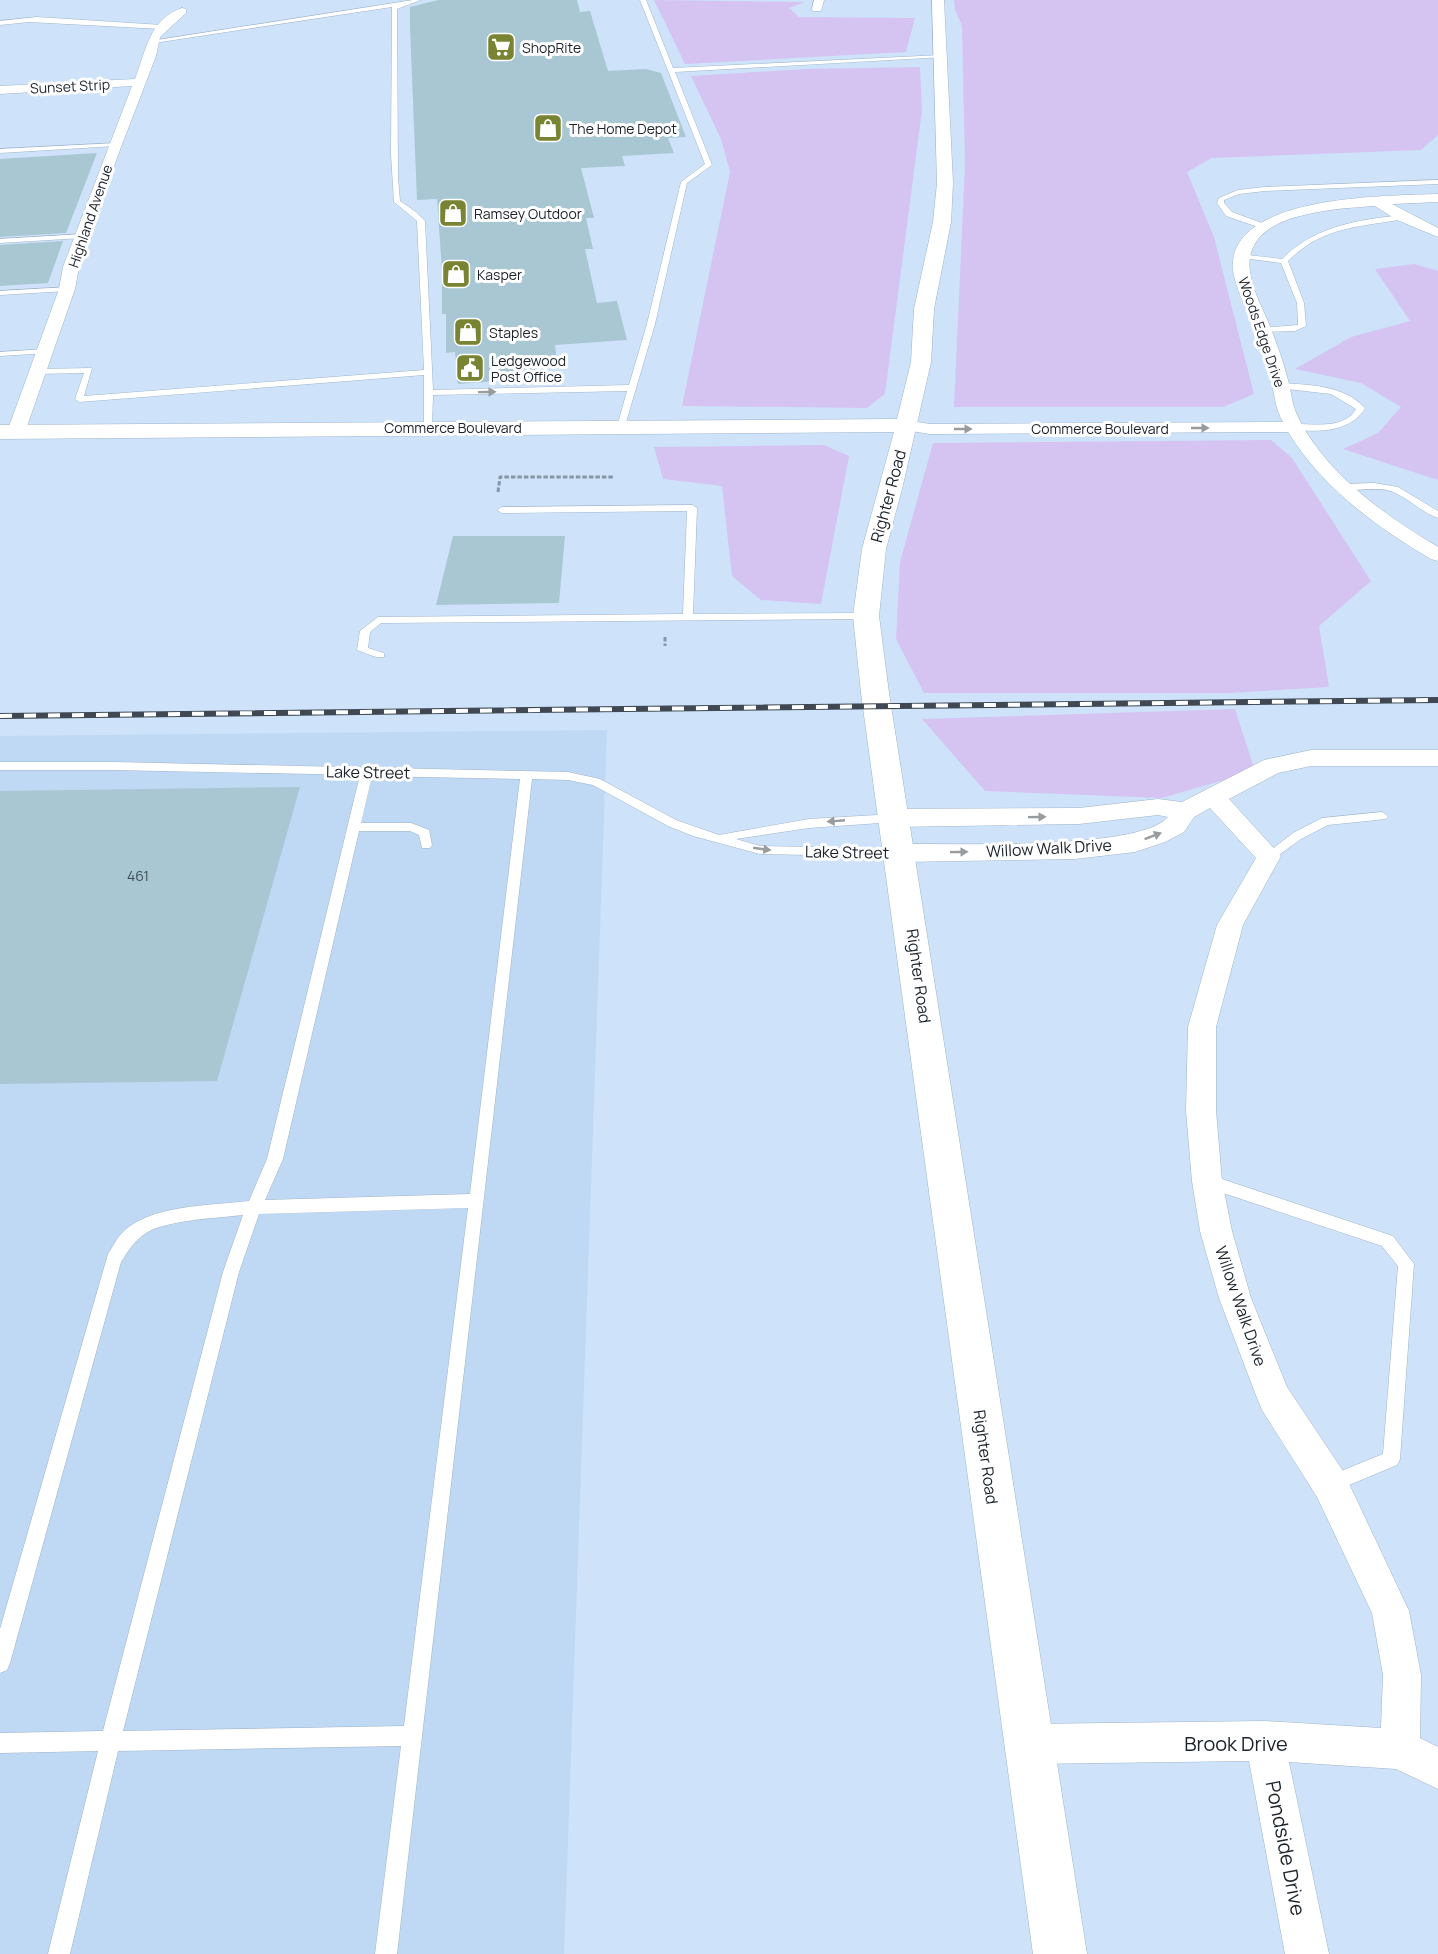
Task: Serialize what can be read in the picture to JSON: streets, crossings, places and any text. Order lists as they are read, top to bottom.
{
  "streets": {
    "street": [
      "Sunset Strip",
      "Highland Avenue",
      "Woods Edge Drive",
      "Commerce Boulevard",
      "Righter Road",
      "Willow Walk Drive",
      "Brook Drive",
      "Pondside Drive"
    ],
    "lane": ["Lake Street"]
  },
  "crossings": [
    ["Sunset Strip", "Highland Avenue"],
    ["Highland Avenue", "Commerce Boulevard"],
    ["Woods Edge Drive", "Commerce Boulevard"],
    ["Commerce Boulevard", "Righter Road"],
    ["Righter Road", "Lake Street"],
    ["Righter Road", "Willow Walk Drive"],
    ["Righter Road", "Brook Drive"],
    ["Lake Street", "Willow Walk Drive"],
    ["Willow Walk Drive", "Brook Drive"],
    ["Brook Drive", "Pondside Drive"]
  ],
  "places": {
    "supermarket": ["ShopRite"],
    "shop": [
      "The Home Depot",
      "Ramsey Outdoor",
      "Kasper",
      "Staples"
    ],
    "public building": ["Ledgewood Post Office"]
  },
  "house_numbers": ["461"]
}
